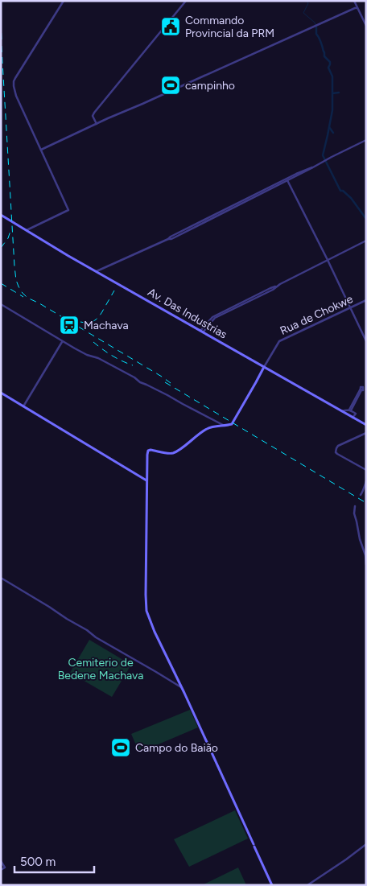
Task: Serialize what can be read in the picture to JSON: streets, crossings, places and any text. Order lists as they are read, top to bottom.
{
  "streets": {
    "main road": ["Av. Das Industrias"],
    "street": ["Rua de Chokwe"]
  },
  "crossings": [
    ["Av. Das Industrias", "Rua de Chokwe"]
  ],
  "parks": ["Cemiterio de Bedene Machava"],
  "places": {
    "public building": ["Commando Provincial da PRM"],
    "sports": ["campinho", "Campo do Baião"],
    "station": ["Machava"]
  },
  "scale_bar": "500 m"
}
